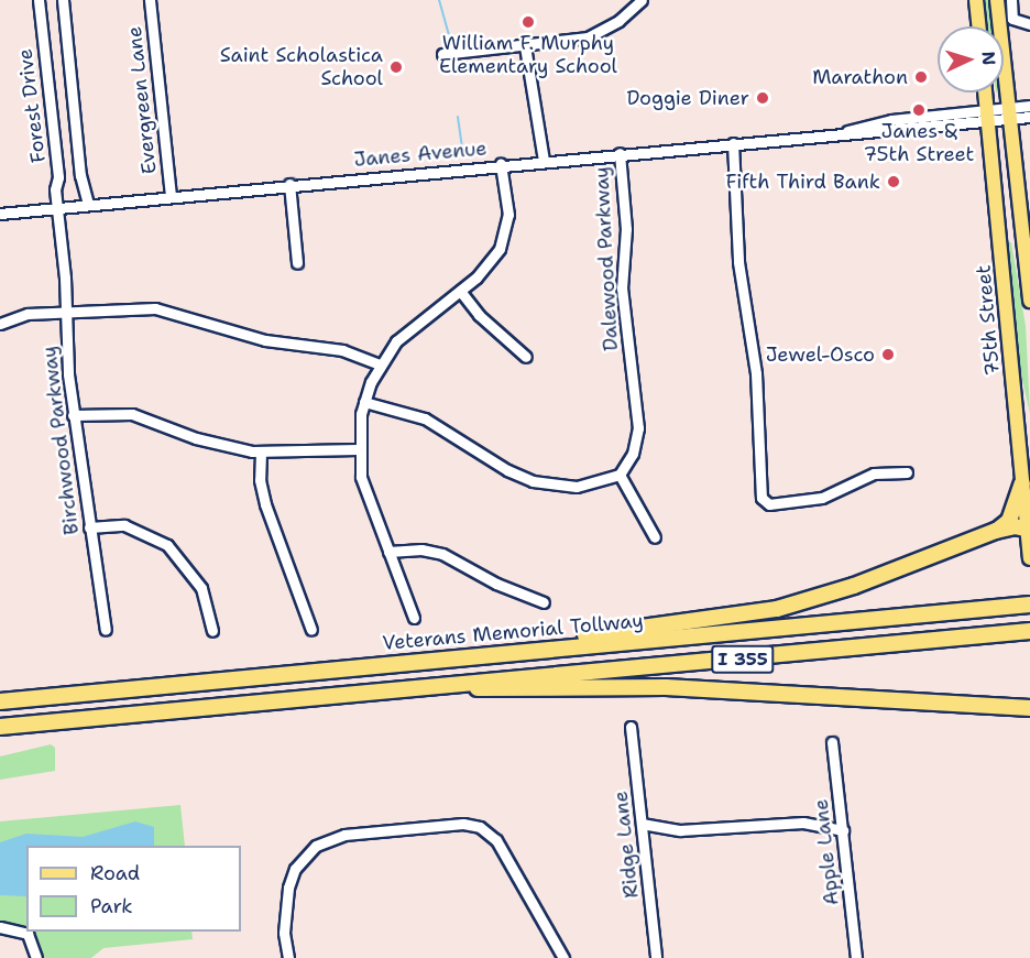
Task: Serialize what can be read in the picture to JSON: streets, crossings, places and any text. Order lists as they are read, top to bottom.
{
  "streets": {
    "highway": ["Veterans Memorial Tollway", "I 355"],
    "main road": ["75th Street"],
    "street": [
      "Evergreen Lane",
      "Forest Drive",
      "Janes Avenue",
      "Dalewood Parkway",
      "Birchwood Parkway",
      "Ridge Lane",
      "Apple Lane"
    ]
  },
  "crossings": [
    ["Evergreen Lane", "Janes Avenue"],
    ["Forest Drive", "Janes Avenue"],
    ["Forest Drive", "Birchwood Parkway"],
    ["Janes Avenue", "Dalewood Parkway"],
    ["Janes Avenue", "75th Street"],
    ["Janes Avenue", "Birchwood Parkway"]
  ],
  "places": [
    "William F. Murphy Elementary School",
    "Saint Scholastica School",
    "Marathon",
    "Doggie Diner",
    "Janes & 75th Street",
    "Fifth Third Bank",
    "Jewel-Osco"
  ],
  "legend": ["Road", "Park"],
  "north": "right"
}
